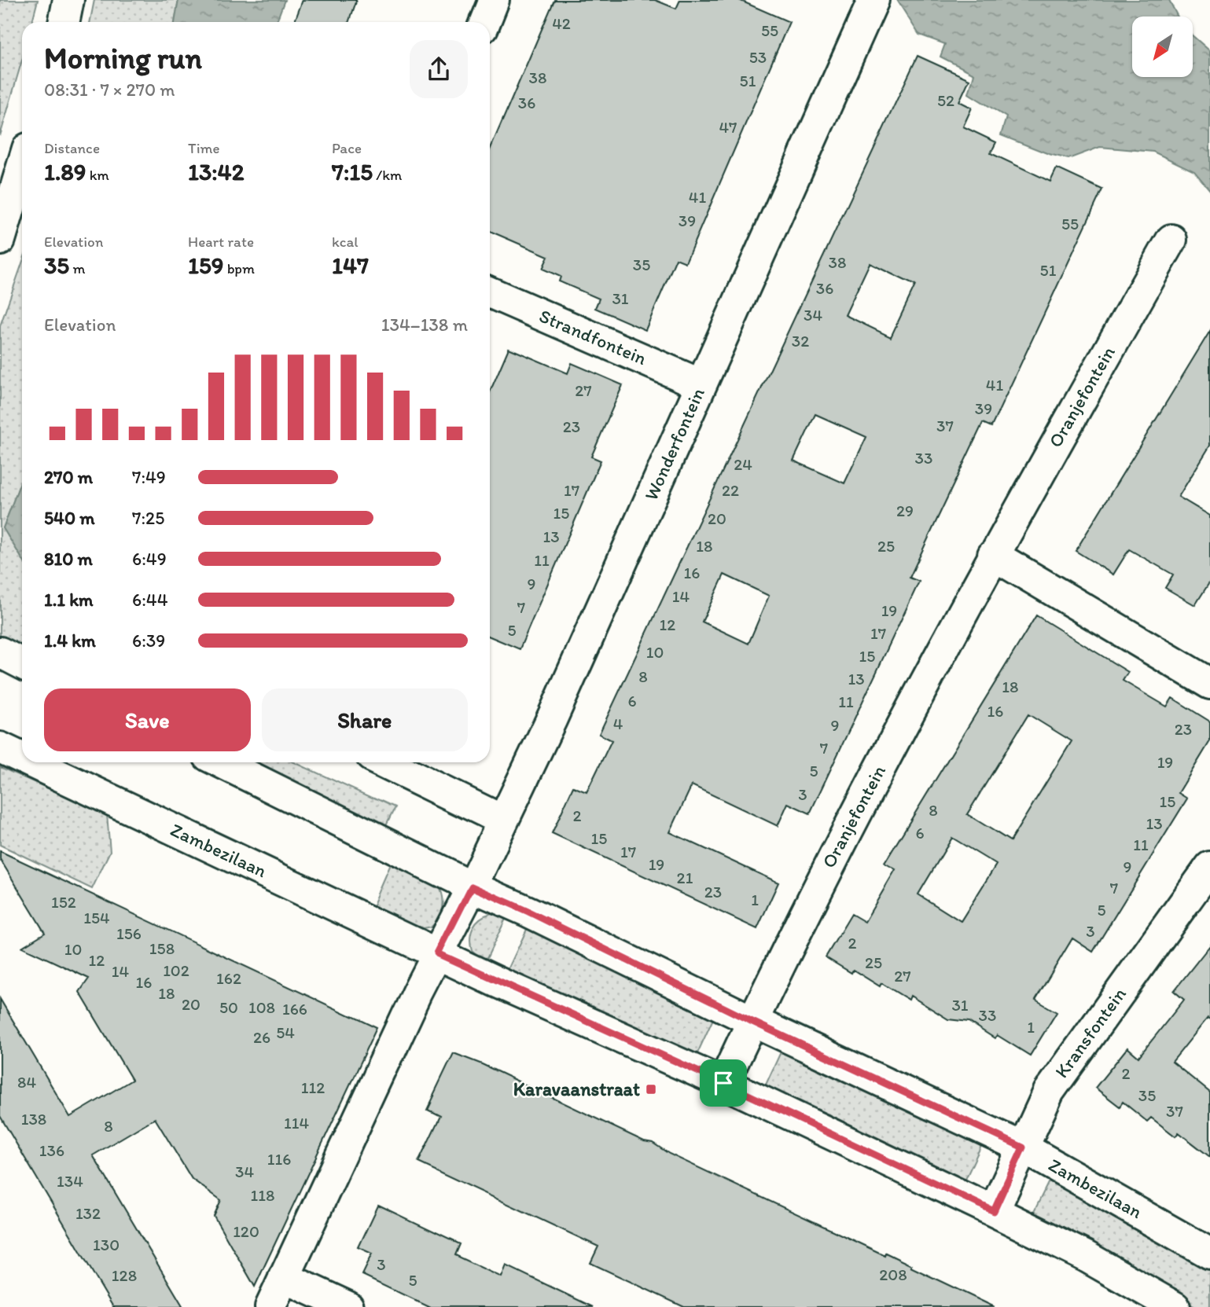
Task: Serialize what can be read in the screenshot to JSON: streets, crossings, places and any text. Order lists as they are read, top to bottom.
{
  "streets": {
    "street": [
      "Strandfontein",
      "Oranjefontein",
      "Wonderfontein",
      "Zambezilaan",
      "Kransfontein"
    ]
  },
  "crossings": [
    ["Strandfontein", "Wonderfontein"],
    ["Oranjefontein", "Zambezilaan"],
    ["Wonderfontein", "Zambezilaan"],
    ["Zambezilaan", "Kransfontein"]
  ],
  "places": {
    "transit": ["Karavaanstraat"]
  },
  "house_numbers": [
    "42",
    "55",
    "53",
    "38",
    "51",
    "52",
    "36",
    "47",
    "41",
    "39",
    "55",
    "38",
    "35",
    "51",
    "36",
    "31",
    "34",
    "32",
    "41",
    "27",
    "39",
    "37",
    "23",
    "33",
    "24",
    "17",
    "22",
    "29",
    "15",
    "20",
    "13",
    "18",
    "25",
    "11",
    "16",
    "9",
    "14",
    "7",
    "19",
    "12",
    "5",
    "17",
    "10",
    "15",
    "8",
    "13",
    "18",
    "6",
    "11",
    "16",
    "4",
    "9",
    "23",
    "7",
    "19",
    "5",
    "3",
    "15",
    "8",
    "2",
    "13",
    "6",
    "15",
    "11",
    "17",
    "19",
    "9",
    "21",
    "7",
    "23",
    "1",
    "152",
    "5",
    "154",
    "3",
    "156",
    "2",
    "158",
    "10",
    "12",
    "25",
    "102",
    "14",
    "27",
    "162",
    "16",
    "18",
    "20",
    "31",
    "50",
    "108",
    "166",
    "33",
    "1",
    "54",
    "26",
    "2",
    "84",
    "112",
    "35",
    "37",
    "138",
    "114",
    "8",
    "136",
    "116",
    "34",
    "134",
    "118",
    "132",
    "120",
    "130",
    "3",
    "208",
    "128",
    "5"
  ],
  "north": "bottom left",
  "page": {
    "heading": ["Morning run", "08:31 · 7 × 270 m"],
    "stats": [
      ["Distance", "1.89 km"],
      ["Time", "13:42"],
      ["Pace", "7:15 /km"],
      ["Elevation", "35 m"],
      ["Heart rate", "159 bpm"],
      ["kcal", "147"]
    ],
    "chart": ["Elevation", "134–138 m"],
    "list": [
      {
        "name": "270 m",
        "note": "7:49"
      },
      {
        "name": "540 m",
        "note": "7:25"
      },
      {
        "name": "810 m",
        "note": "6:49"
      },
      {
        "name": "1.1 km",
        "note": "6:44"
      },
      {
        "name": "1.4 km",
        "note": "6:39"
      }
    ],
    "buttons": ["Save", "Share"]
  }
}
